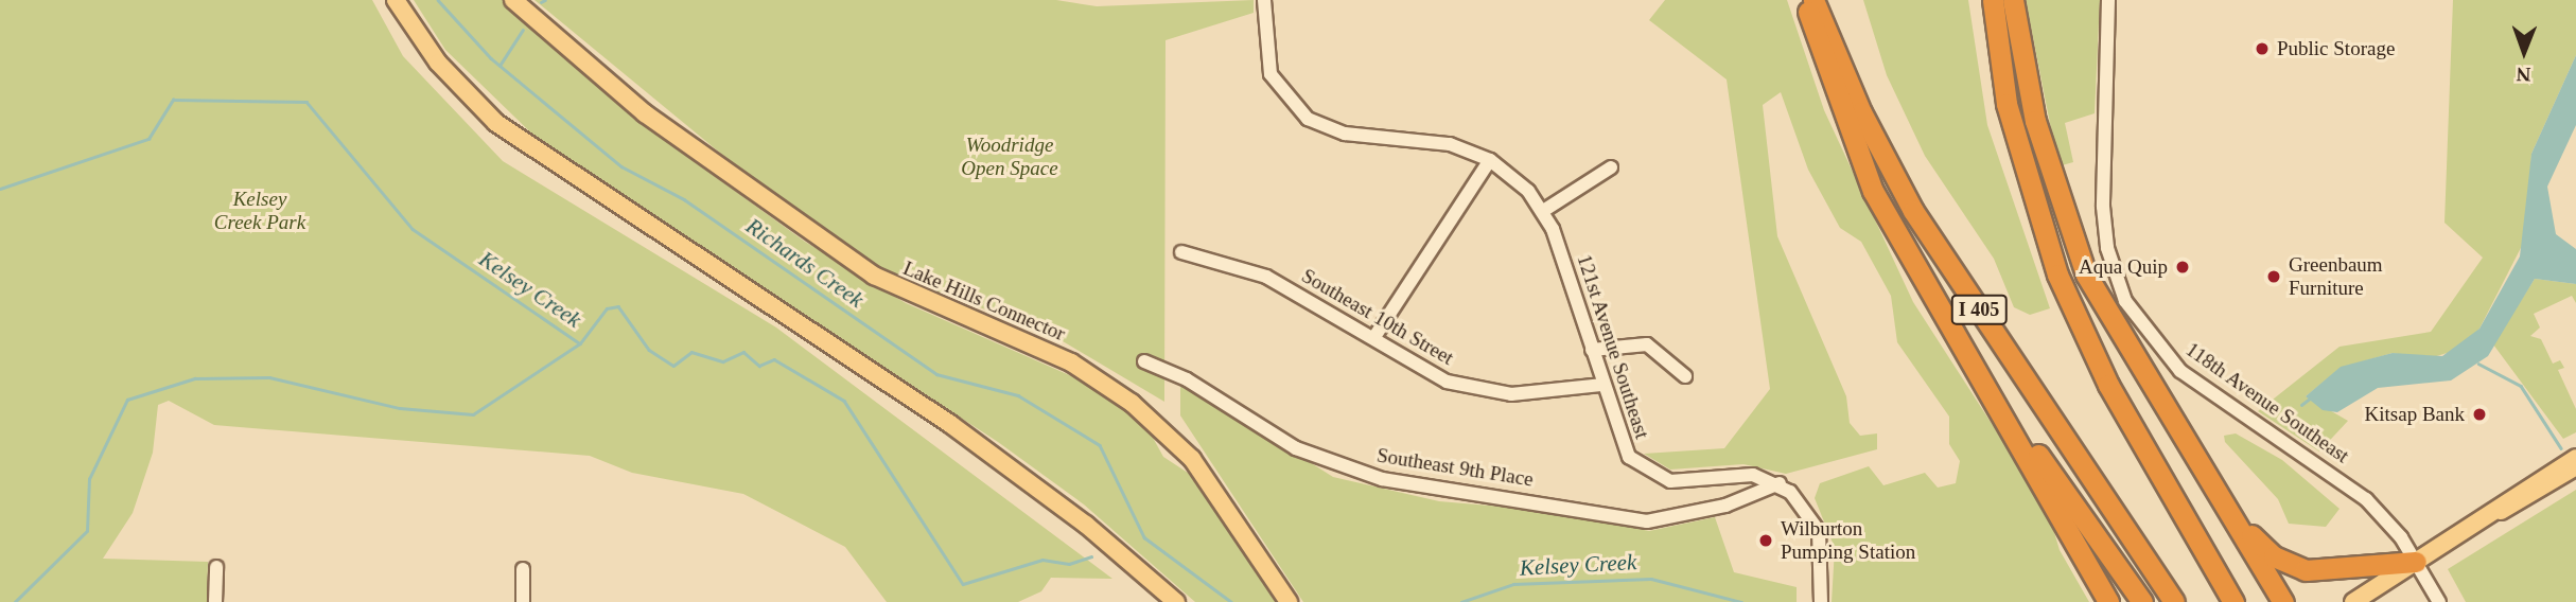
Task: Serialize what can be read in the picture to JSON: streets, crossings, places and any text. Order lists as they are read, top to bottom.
{
  "streets": {
    "highway": ["I 405"],
    "main road": ["Lake Hills Connector"],
    "street": [
      "Southeast 10th Street",
      "121st Avenue Southeast",
      "118th Avenue Southeast",
      "Southeast 9th Place"
    ]
  },
  "crossings": [
    ["Southeast 10th Street", "121st Avenue Southeast"],
    ["121st Avenue Southeast", "Southeast 9th Place"]
  ],
  "water": ["Richards Creek", "Kelsey Creek"],
  "parks": ["Woodridge Open Space", "Kelsey Creek Park"],
  "places": [
    "Public Storage",
    "Aqua Quip",
    "Greenbaum Furniture",
    "Kitsap Bank",
    "Wilburton Pumping Station"
  ],
  "north": "bottom"
}
